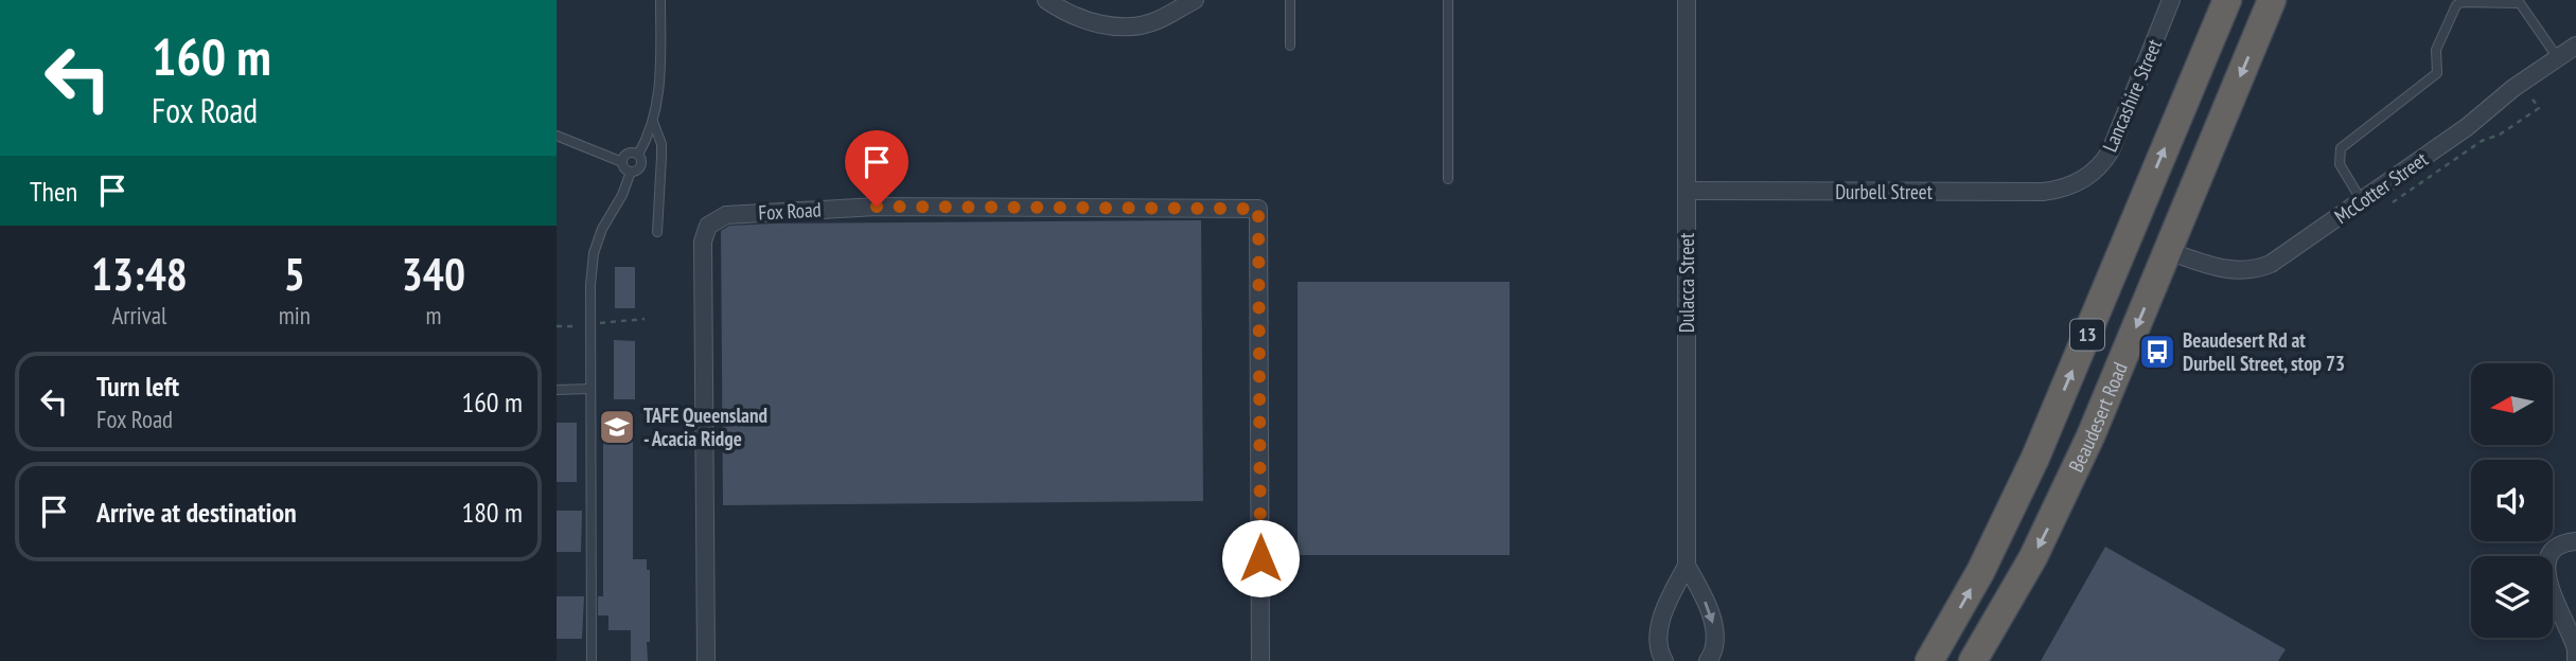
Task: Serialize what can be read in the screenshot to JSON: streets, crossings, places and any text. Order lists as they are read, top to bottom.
{
  "streets": {
    "highway": ["13", "Beaudesert Road"],
    "street": [
      "Lancashire Street",
      "McCotter Street",
      "Durbell Street",
      "Fox Road",
      "Dulacca Street"
    ]
  },
  "crossings": [
    ["Lancashire Street", "Durbell Street"],
    ["McCotter Street", "Beaudesert Road"],
    ["Durbell Street", "Dulacca Street"]
  ],
  "places": {
    "bus stop": ["Beaudesert Rd at Durbell Street, stop 73"],
    "school or university": ["TAFE Queensland - Acacia Ridge"]
  },
  "north": "left",
  "page": {
    "turn": ["160 m", "Fox Road"],
    "then": "Then",
    "eta": [
      "13:48",
      "Arrival",
      "5",
      "min",
      "340",
      "m"
    ],
    "list": [
      {
        "name": "Turn left",
        "note": "Fox Road",
        "value": "160 m"
      },
      {
        "name": "Arrive at destination",
        "value": "180 m"
      }
    ]
  }
}
